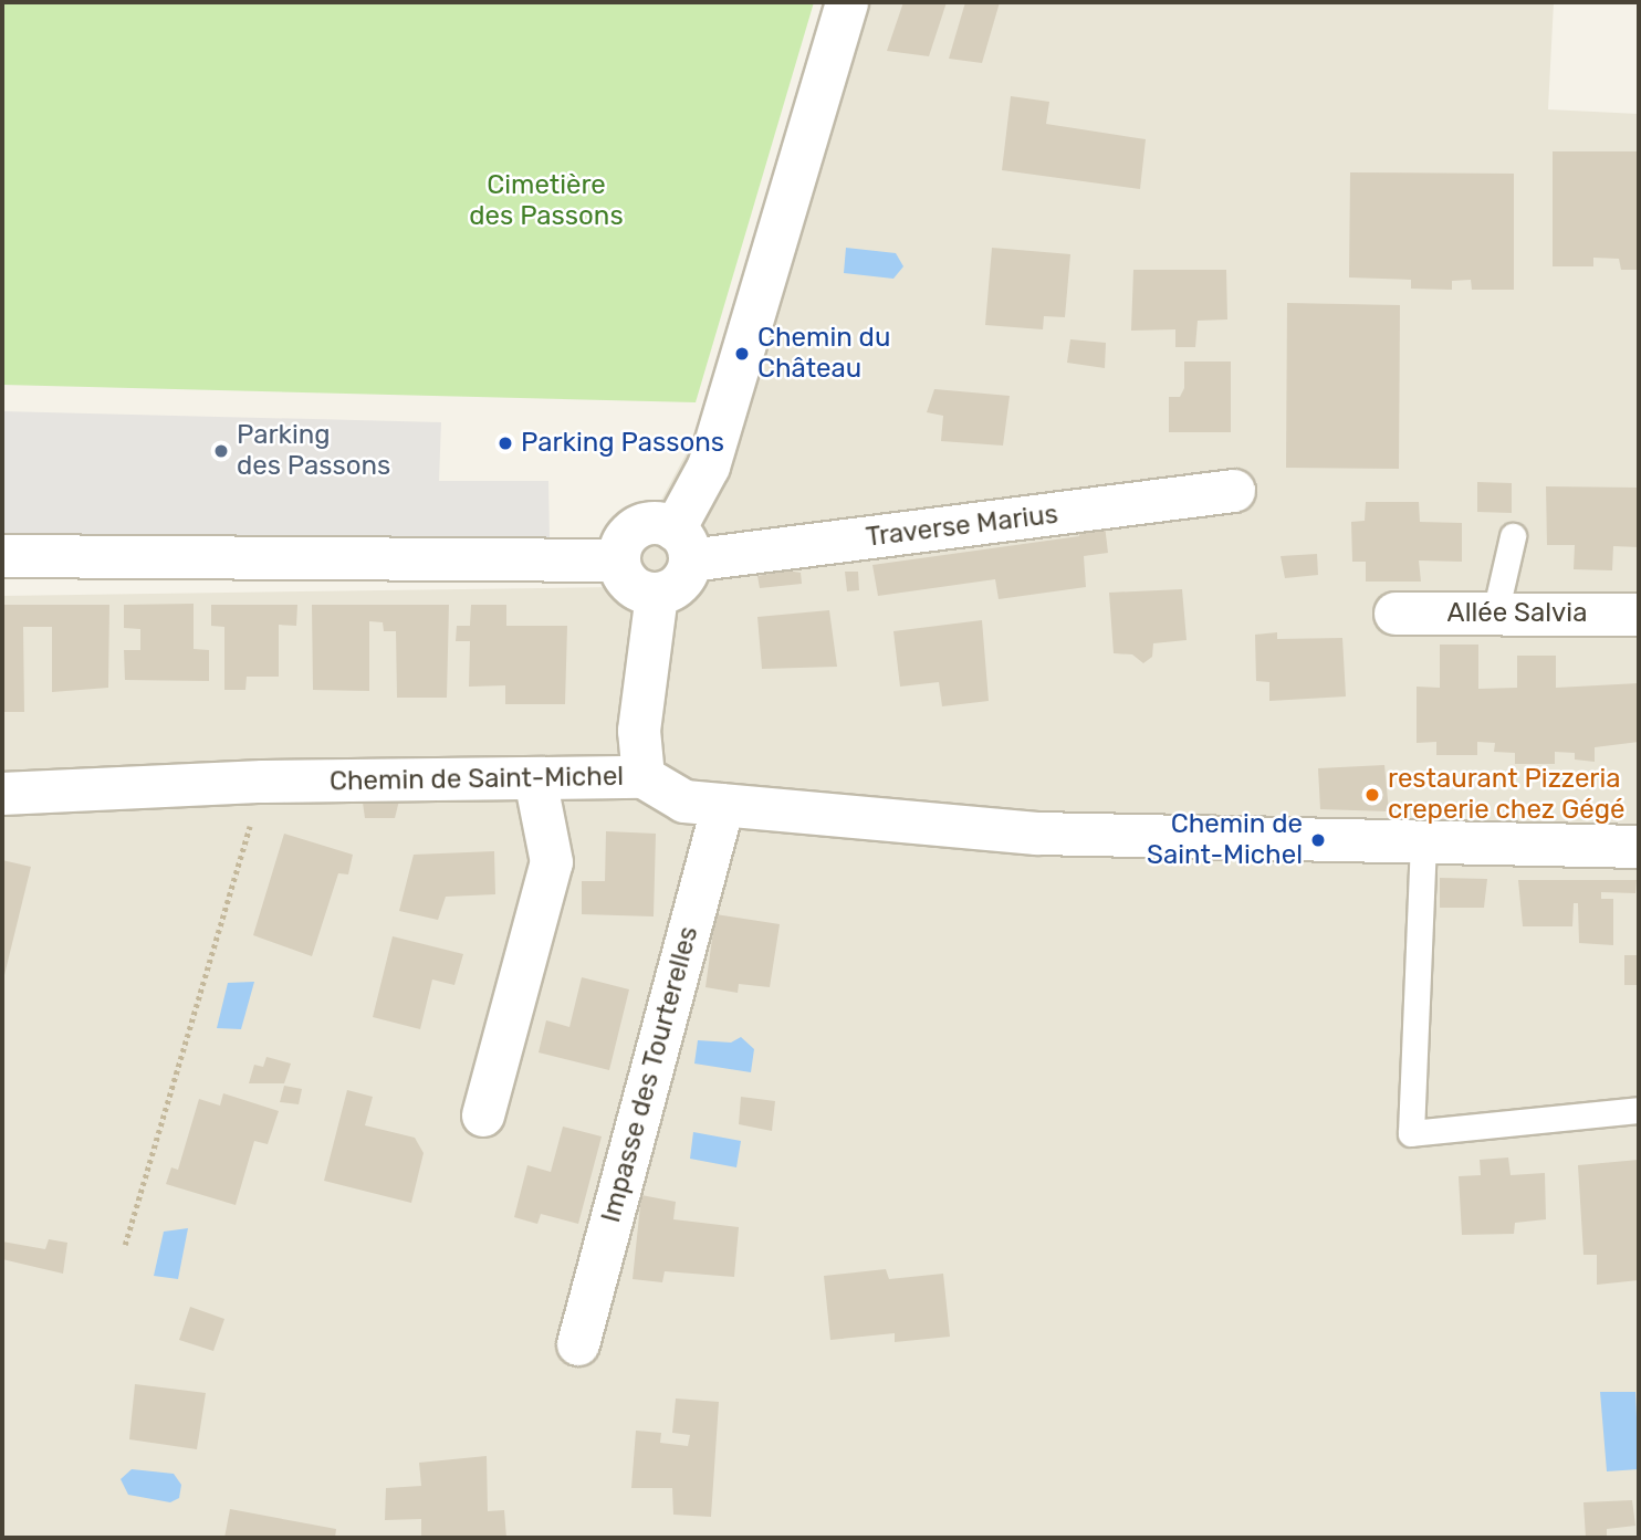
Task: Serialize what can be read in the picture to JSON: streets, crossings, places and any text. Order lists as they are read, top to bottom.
{
  "streets": {
    "street": [
      "Traverse Marius",
      "Allée Salvia",
      "Chemin de Saint-Michel",
      "Impasse des Tourterelles"
    ]
  },
  "crossings": [
    ["Chemin de Saint-Michel", "Impasse des Tourterelles"]
  ],
  "parks": ["Cimetière des Passons"],
  "places": [
    "Chemin du Château",
    "Parking Passons",
    "Parking des Passons",
    "restaurant Pizzeria creperie chez Gégé",
    "Chemin de Saint-Michel"
  ]
}
